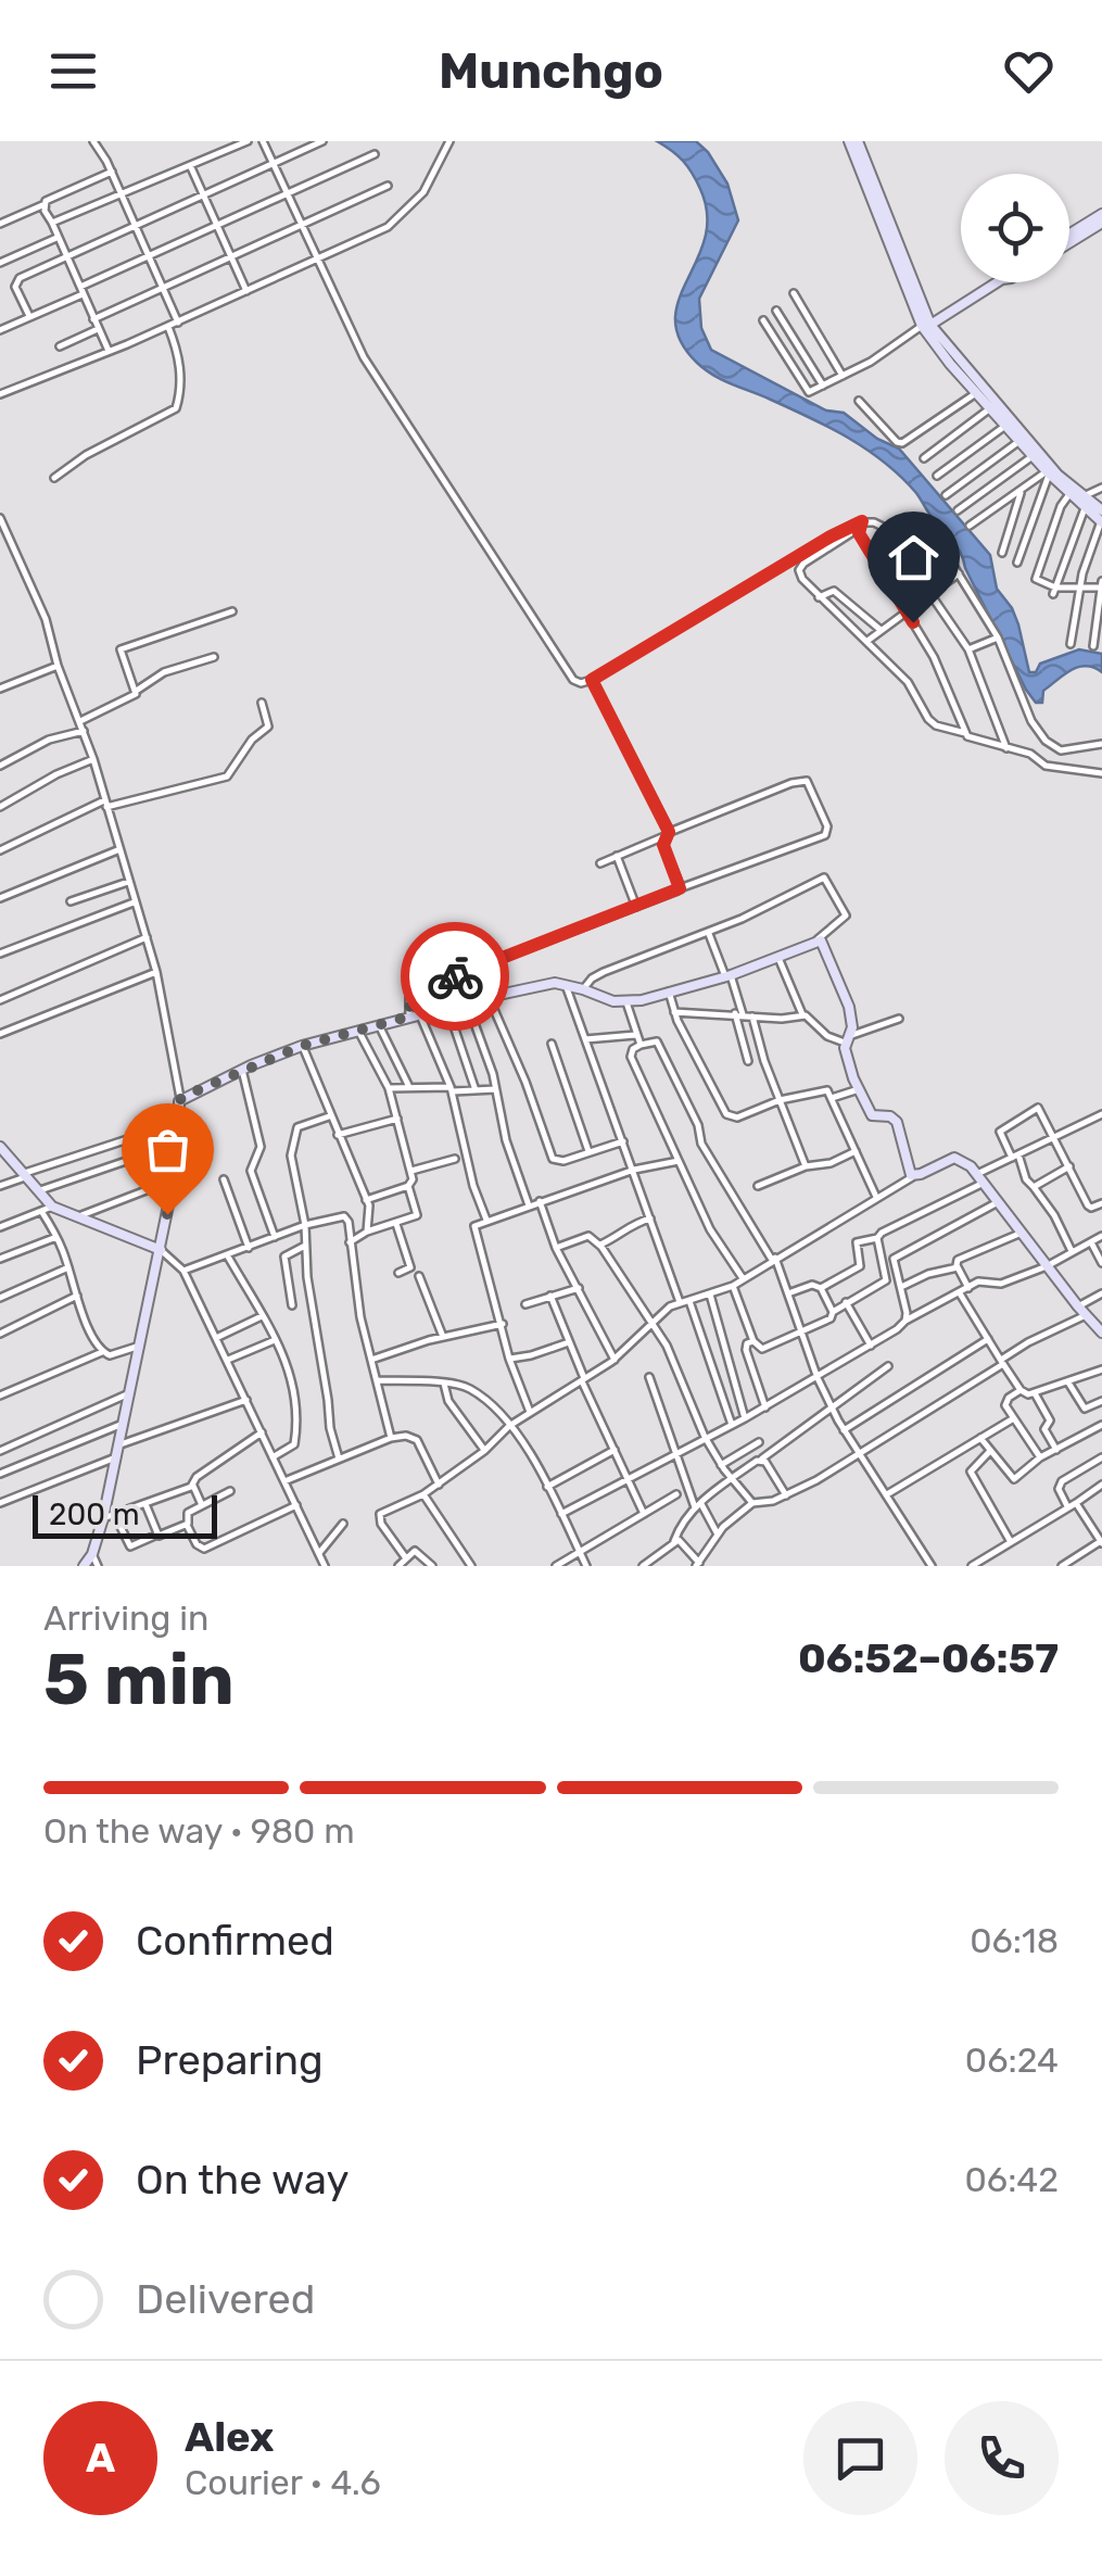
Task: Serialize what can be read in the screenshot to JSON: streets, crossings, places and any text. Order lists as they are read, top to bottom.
{
  "scale_bar": "200 m",
  "page": {
    "header": "Munchgo",
    "scale": "200 m",
    "heading": ["5 min", "Arriving in", "06:52–06:57"],
    "panel": ["Alex", "Courier · 4.6"],
    "bar": "On the way · 980 m",
    "list": [
      ["Confirmed", "06:18"],
      ["Preparing", "06:24"],
      ["On the way", "06:42"],
      "Delivered"
    ],
    "round": "A"
  }
}
